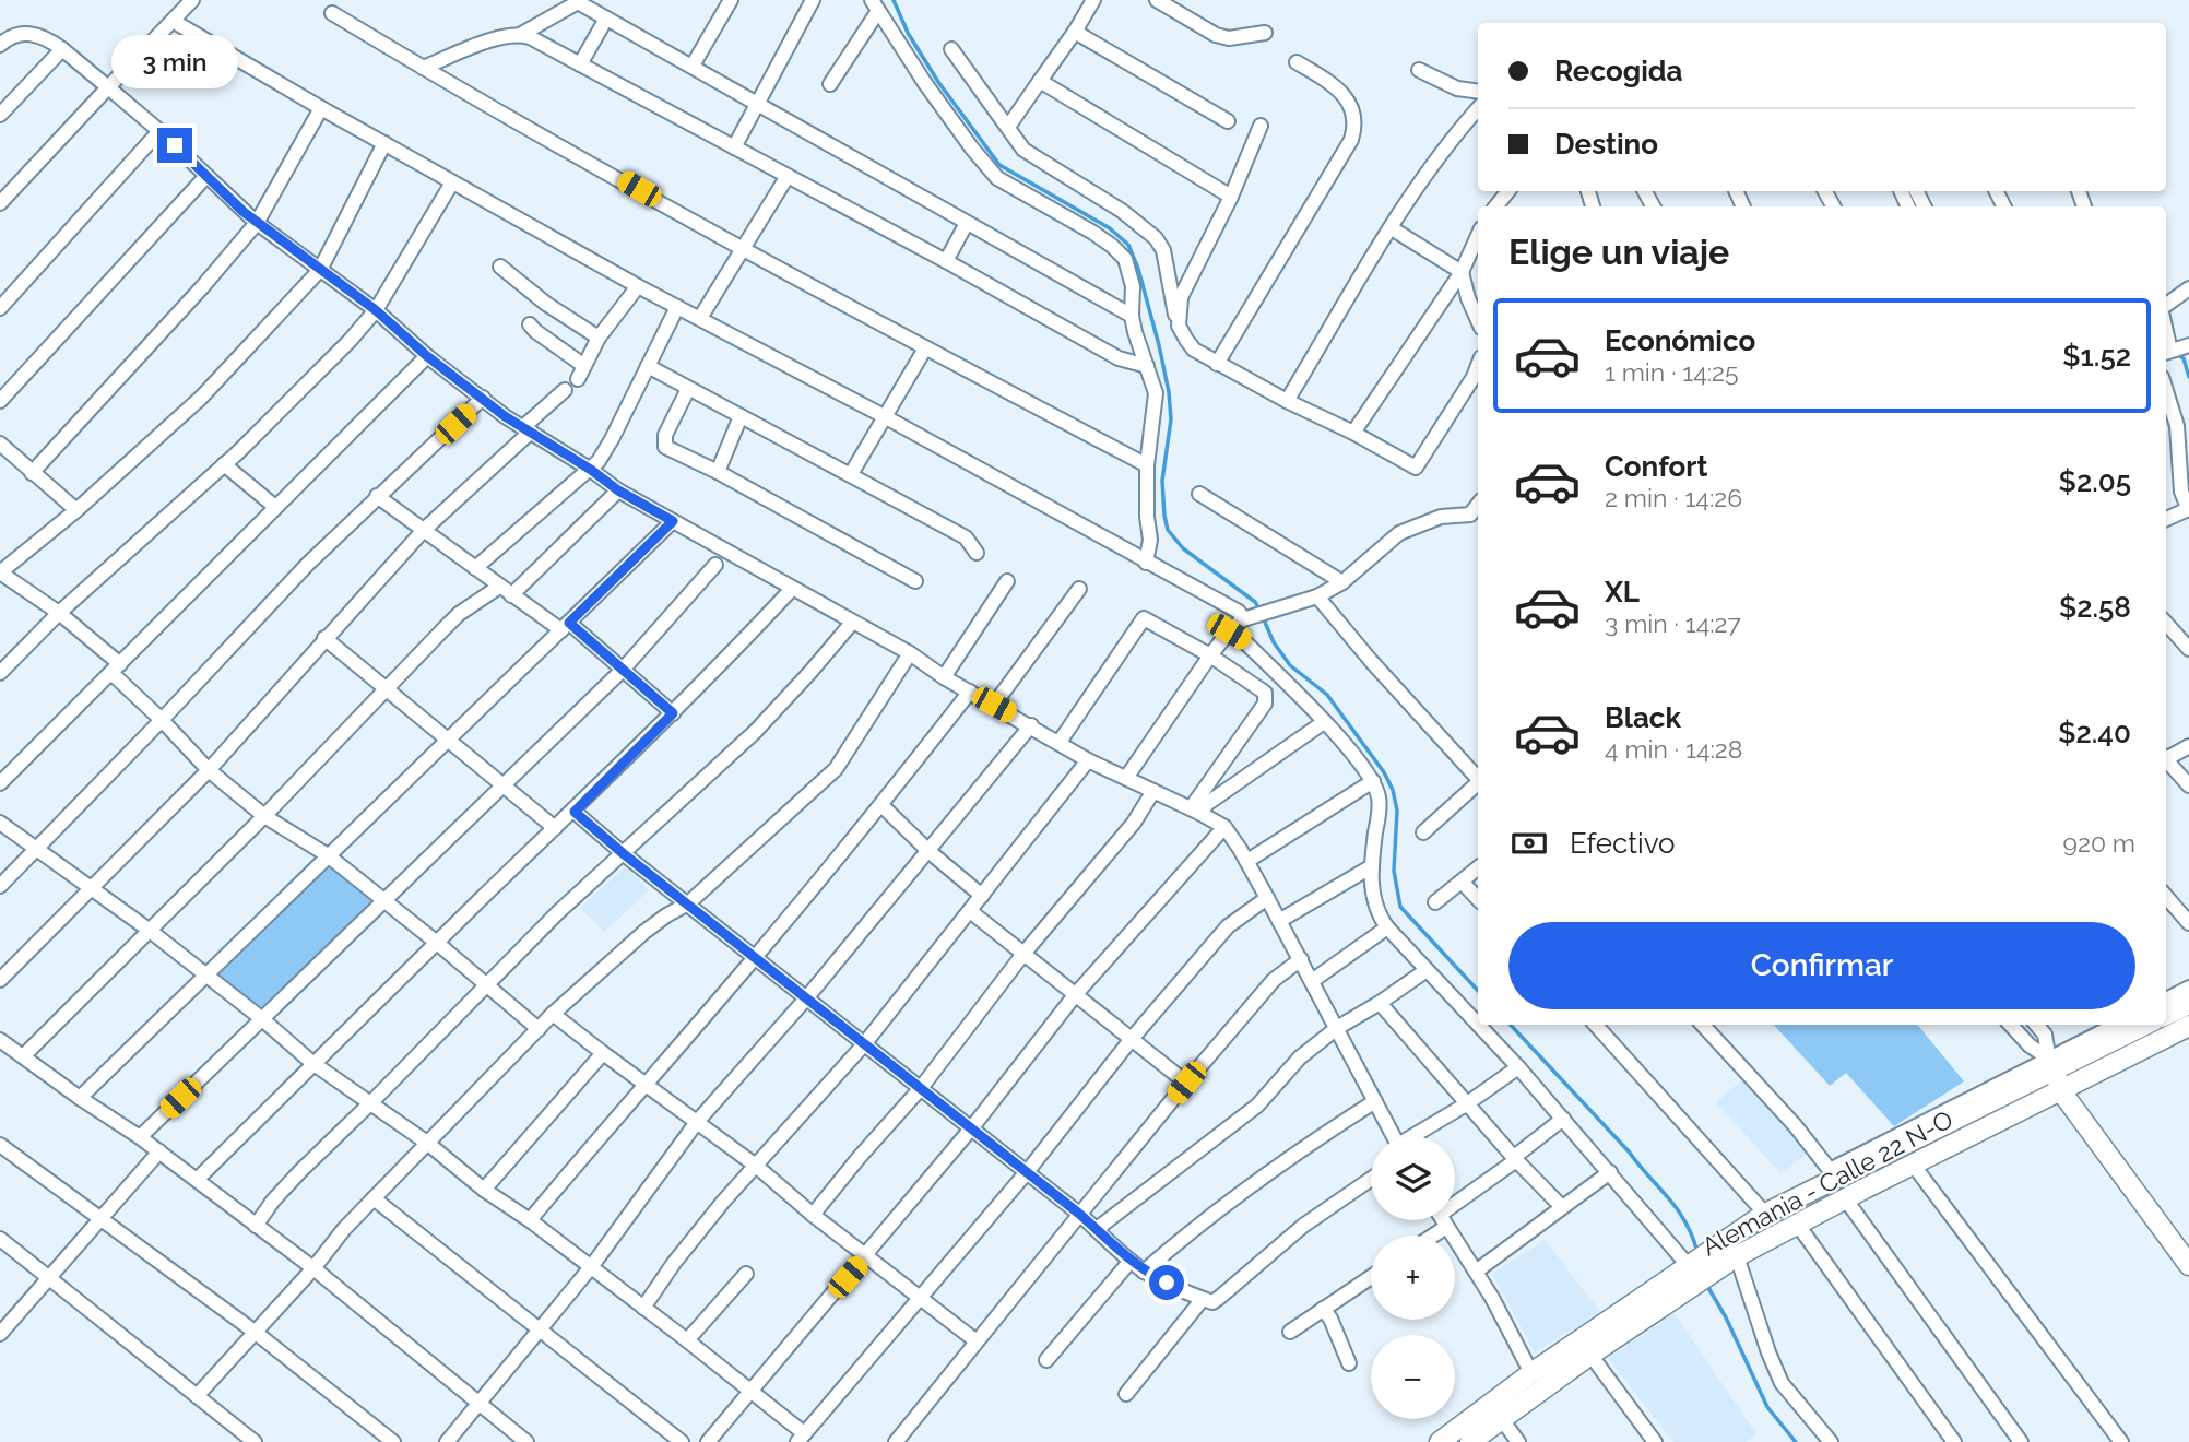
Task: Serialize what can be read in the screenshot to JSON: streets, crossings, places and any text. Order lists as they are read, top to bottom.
{
  "streets": {
    "street": ["Alemania - Calle 22 N-O"]
  },
  "page": {
    "banner": ["Recogida", "Destino"],
    "bubble": "3 min",
    "heading": "Elige un viaje",
    "list": [
      {
        "name": "Económico",
        "note": "1 min · 14:25",
        "value": "$1.52"
      },
      {
        "name": "Confort",
        "note": "2 min · 14:26",
        "value": "$2.05"
      },
      {
        "name": "XL",
        "note": "3 min · 14:27",
        "value": "$2.58"
      },
      {
        "name": "Black",
        "note": "4 min · 14:28",
        "value": "$2.40"
      }
    ],
    "pay": ["Efectivo", "920 m"],
    "buttons": "Confirmar",
    "map_buttons": ["+", "−"]
  }
}
